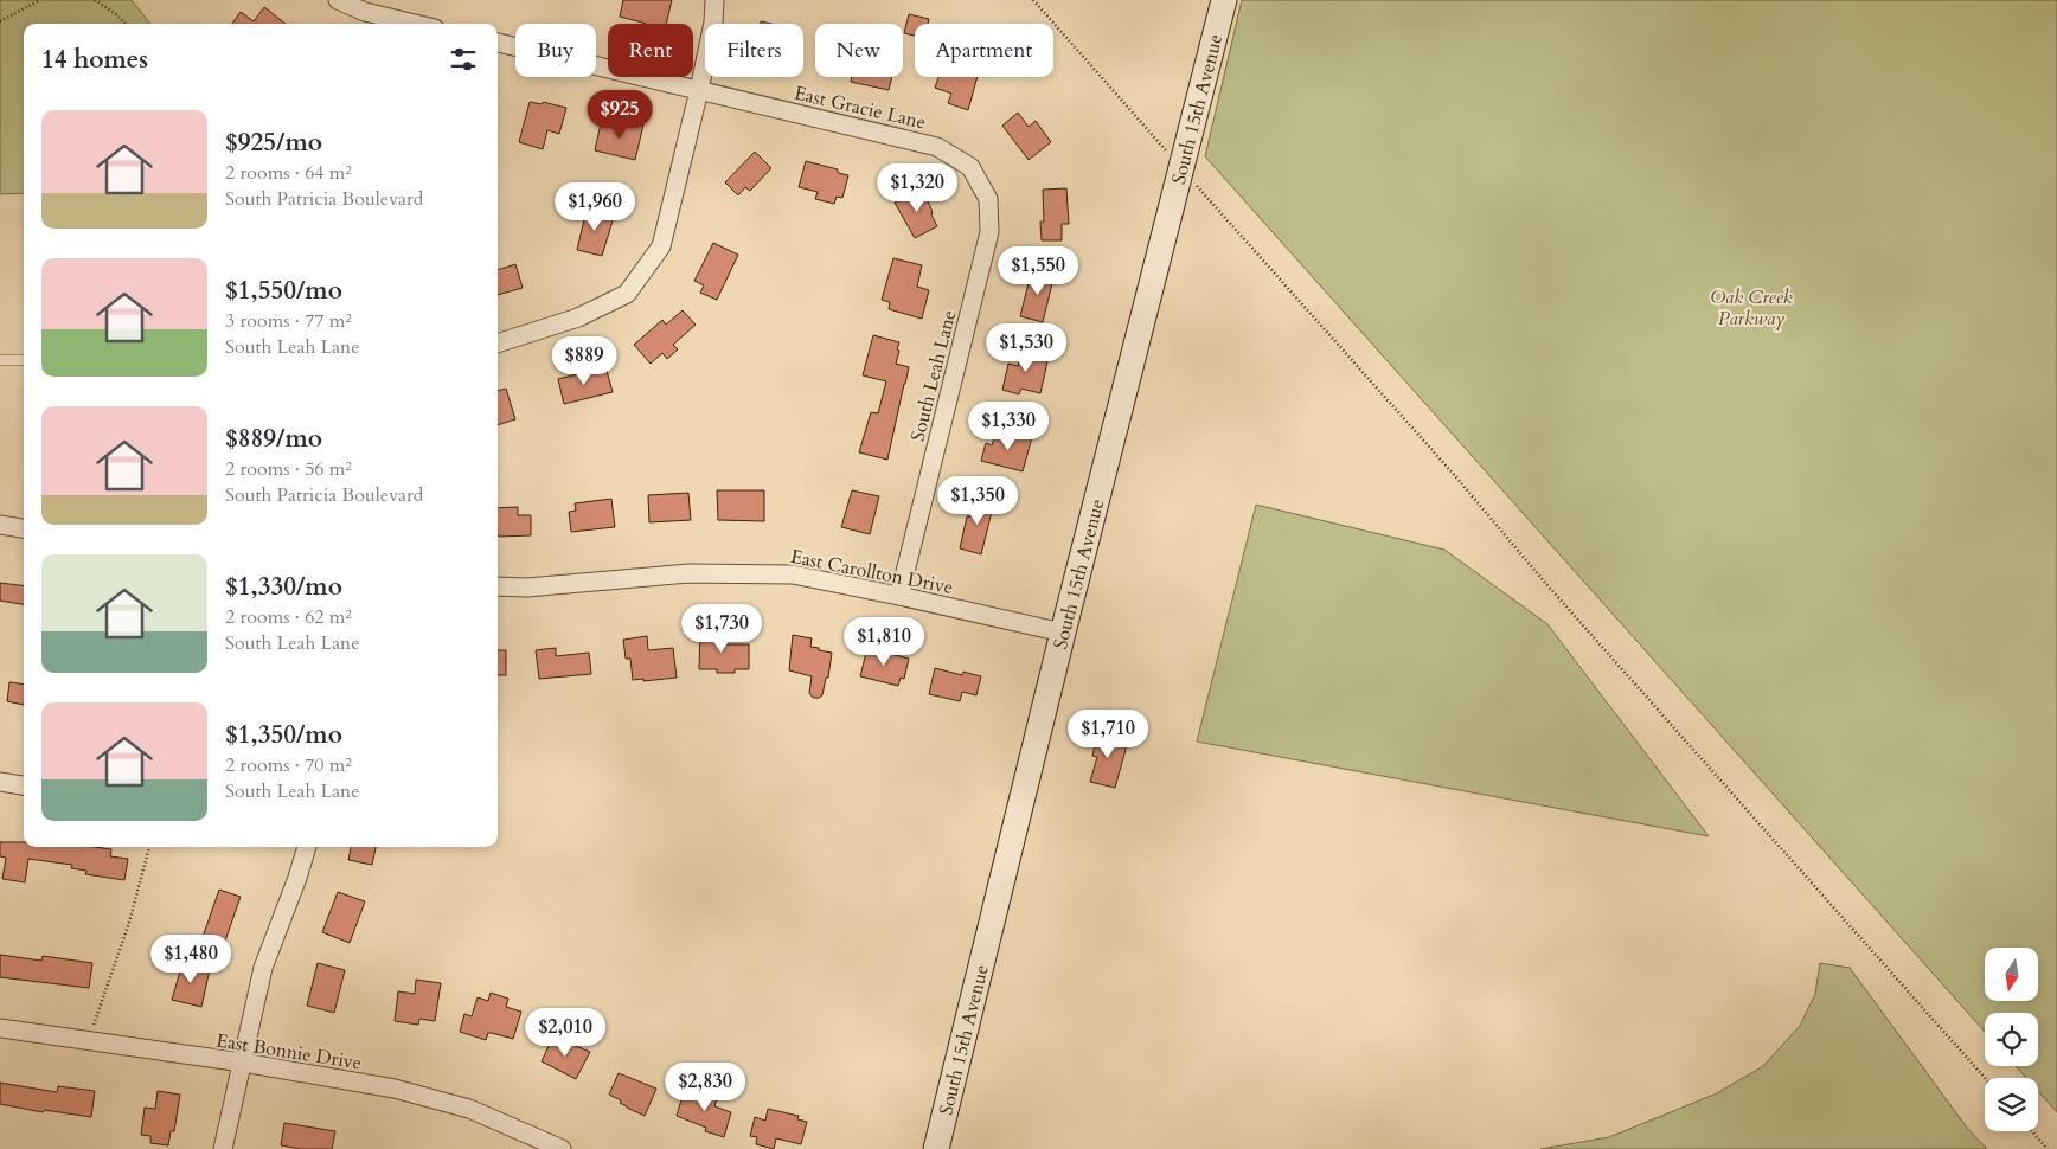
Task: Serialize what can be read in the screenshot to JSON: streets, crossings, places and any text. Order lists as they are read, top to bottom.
{
  "streets": {
    "street": [
      "East Gracie Lane",
      "South 15th Avenue",
      "South Leah Lane",
      "East Carollton Drive",
      "East Bonnie Drive"
    ]
  },
  "crossings": [
    ["East Gracie Lane", "South Leah Lane"],
    ["South 15th Avenue", "East Carollton Drive"],
    ["South Leah Lane", "East Carollton Drive"]
  ],
  "parks": ["Oak Creek Parkway"],
  "north": "bottom",
  "page": {
    "chip": [
      "Buy",
      "Rent",
      "Filters",
      "New",
      "Apartment"
    ],
    "heading": "14 homes",
    "price": [
      "$925",
      "$1,320",
      "$1,960",
      "$1,550",
      "$1,530",
      "$889",
      "$1,330",
      "$1,350",
      "$1,730",
      "$1,810",
      "$1,710",
      "$1,480",
      "$2,010",
      "$2,830"
    ],
    "list": [
      {
        "name": "$925/mo",
        "note": "2 rooms · 64 m² · South Patricia Boulevard"
      },
      {
        "name": "$1,550/mo",
        "note": "3 rooms · 77 m² · South Leah Lane"
      },
      {
        "name": "$889/mo",
        "note": "2 rooms · 56 m² · South Patricia Boulevard"
      },
      {
        "name": "$1,330/mo",
        "note": "2 rooms · 62 m² · South Leah Lane"
      },
      {
        "name": "$1,350/mo",
        "note": "2 rooms · 70 m² · South Leah Lane"
      }
    ]
  }
}
